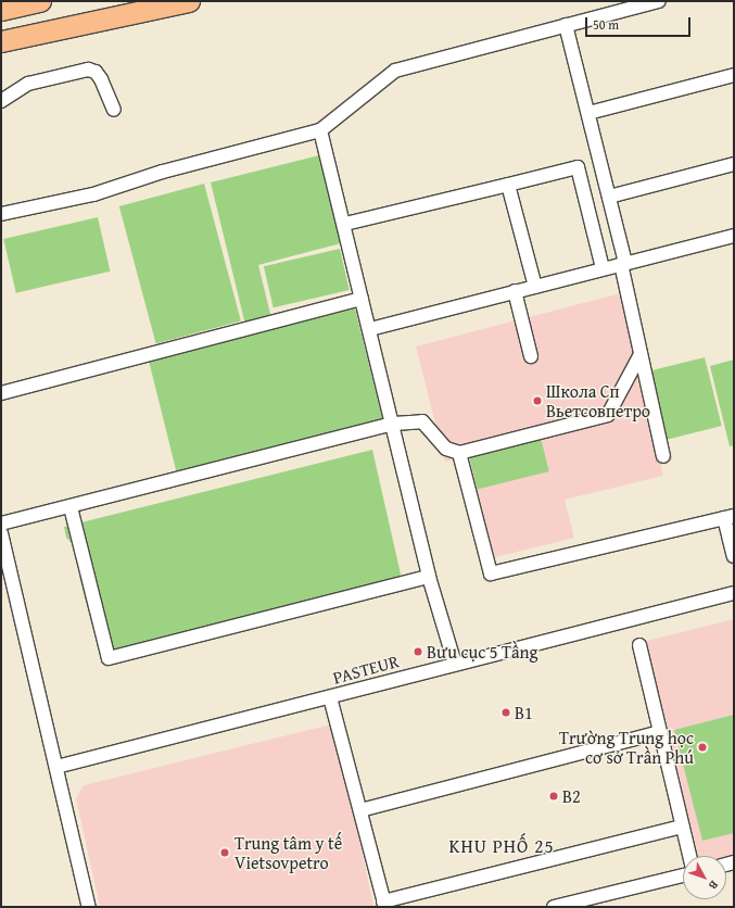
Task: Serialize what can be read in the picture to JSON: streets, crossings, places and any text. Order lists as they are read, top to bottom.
{
  "streets": {
    "street": ["PASTEUR"]
  },
  "districts": ["KHU PHỐ 25"],
  "places": [
    "Школа Сп Вьетсовпетро",
    "Bưu cục 5 Tầng",
    "B1",
    "Trường Trung học cơ sở Trần Phú",
    "B2",
    "Trung tâm y tế Vietsovpetro"
  ],
  "scale_bar": "50 m",
  "north": "bottom right"
}
